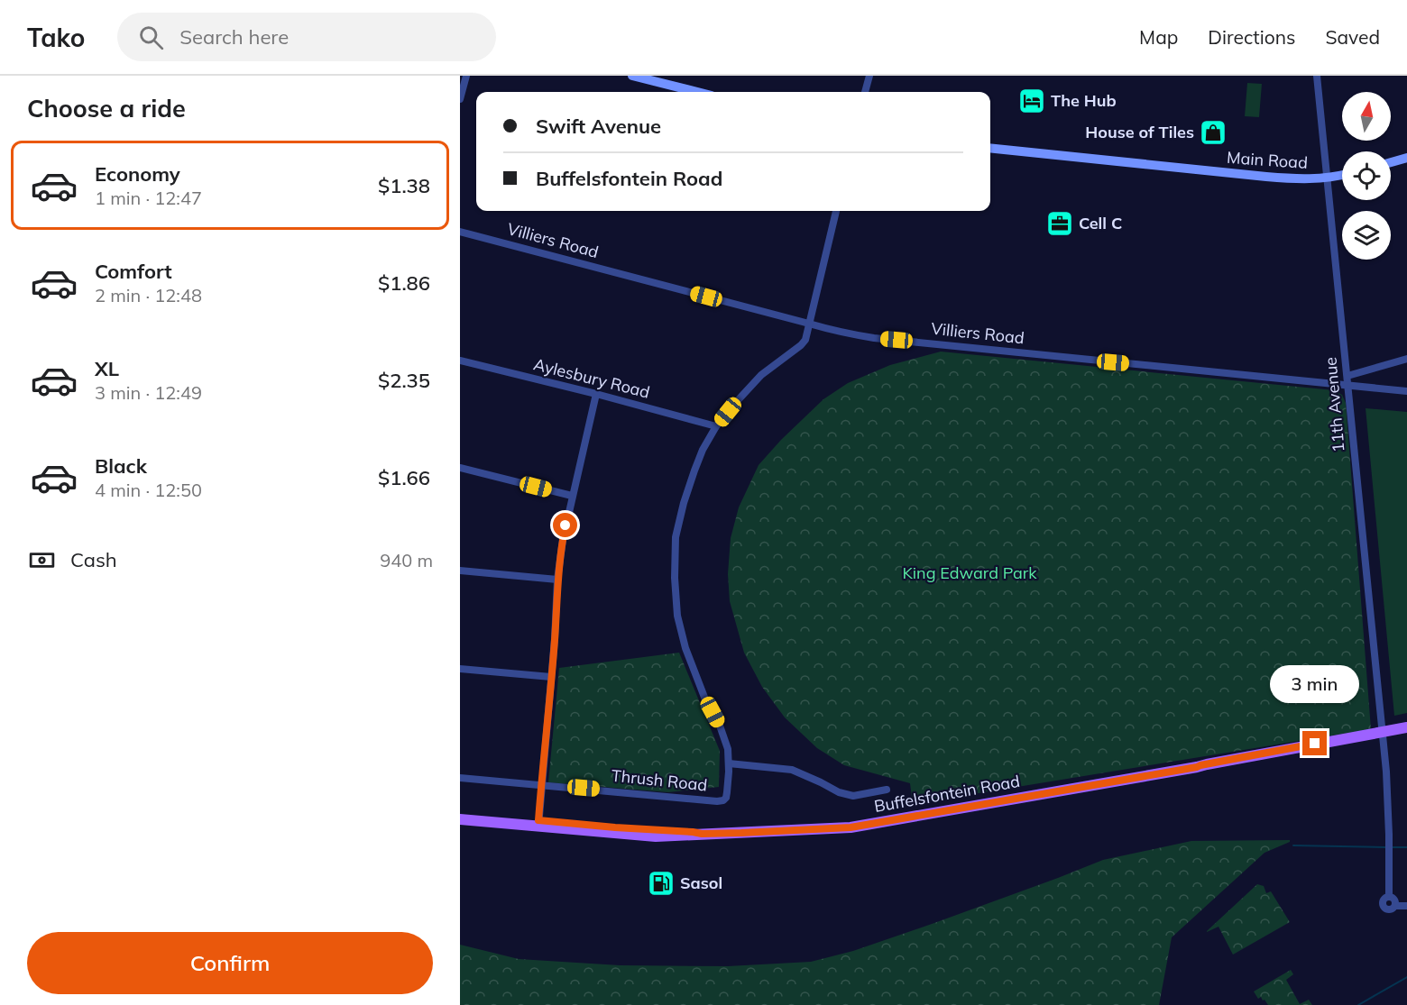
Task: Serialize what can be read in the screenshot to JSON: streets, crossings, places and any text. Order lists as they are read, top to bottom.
{
  "streets": {
    "main road": ["Main Road", "Buffelsfontein Road"],
    "street": [
      "Villiers Road",
      "Aylesbury Road",
      "11th Avenue",
      "Thrush Road"
    ]
  },
  "crossings": [
    ["Main Road", "11th Avenue"],
    ["Villiers Road", "11th Avenue"],
    ["11th Avenue", "Buffelsfontein Road"]
  ],
  "parks": ["King Edward Park"],
  "places": {
    "hotel": ["The Hub"],
    "shop": ["House of Tiles"],
    "office": ["Cell C"],
    "fuel station": ["Sasol"]
  },
  "north": "top",
  "page": {
    "header": "Tako",
    "search": "Search here",
    "nav": ["Map", "Directions", "Saved"],
    "heading": "Choose a ride",
    "banner": ["Swift Avenue", "Buffelsfontein Road"],
    "list": [
      {
        "name": "Economy",
        "note": "1 min · 12:47",
        "value": "$1.38"
      },
      {
        "name": "Comfort",
        "note": "2 min · 12:48",
        "value": "$1.86"
      },
      {
        "name": "XL",
        "note": "3 min · 12:49",
        "value": "$2.35"
      },
      {
        "name": "Black",
        "note": "4 min · 12:50",
        "value": "$1.66"
      }
    ],
    "pay": ["Cash", "940 m"],
    "bubble": "3 min",
    "buttons": "Confirm"
  }
}
